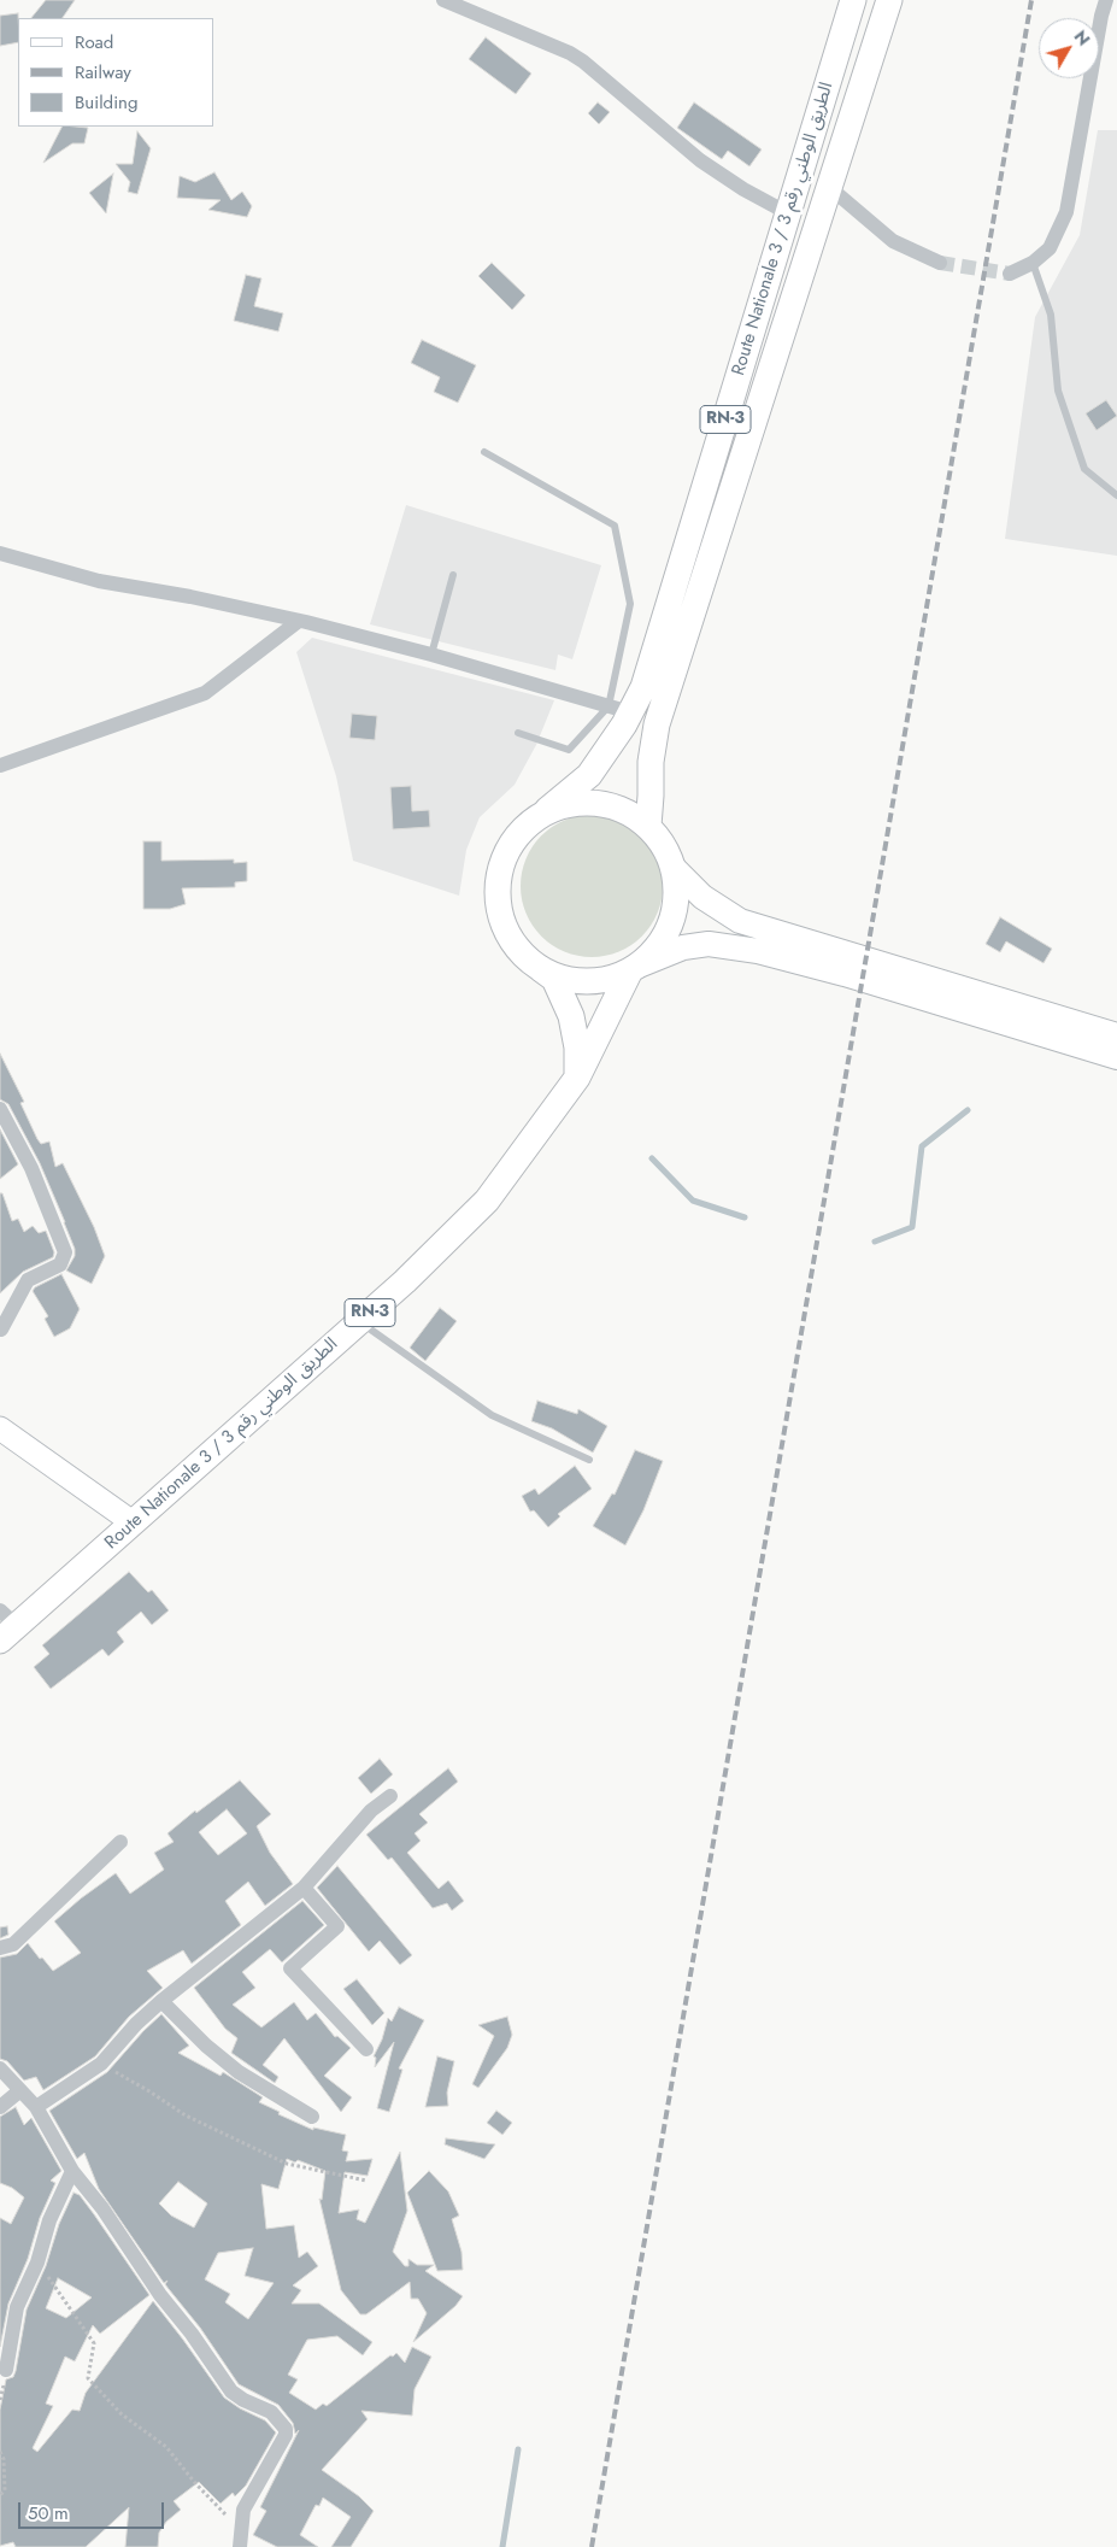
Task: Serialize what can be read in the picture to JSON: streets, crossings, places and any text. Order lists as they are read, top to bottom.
{
  "streets": {
    "highway": ["Route Nationale 3 / الطريق الوطني رقم 3", "RN-3"]
  },
  "crossings": [
    ["Route Nationale 3 / الطريق الوطني رقم 3", "RN-3"]
  ],
  "legend": ["Road", "Railway", "Building"],
  "scale_bar": "50 m",
  "north": "top right"
}
